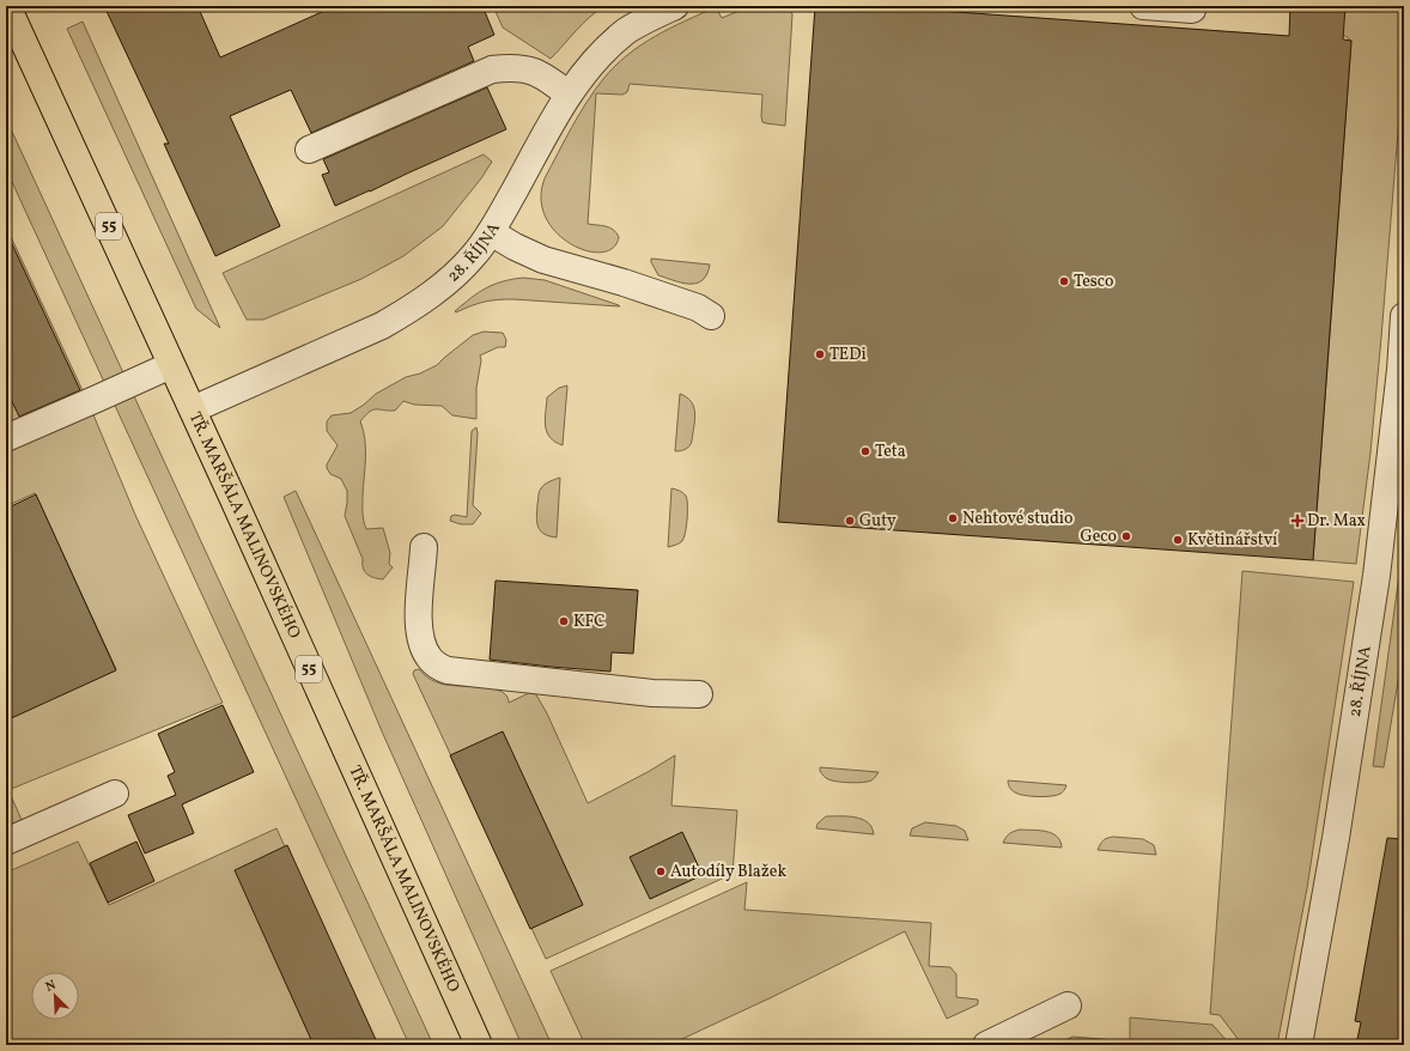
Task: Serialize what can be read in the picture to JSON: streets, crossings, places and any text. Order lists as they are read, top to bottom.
{
  "streets": {
    "main road": ["55", "TŘ. MARŠÁLA MALINOVSKÉHO"],
    "street": ["28. ŘÍJNA"]
  },
  "crossings": [
    ["28. ŘÍJNA", "TŘ. MARŠÁLA MALINOVSKÉHO"]
  ],
  "places": {
    "other": [
      "Tesco",
      "TEDi",
      "Teta",
      "Nehtové studio",
      "Guty",
      "Geco",
      "Květinářství",
      "KFC",
      "Autodíly Blažek"
    ],
    "health": ["Dr. Max"]
  },
  "north": "top left"
}
